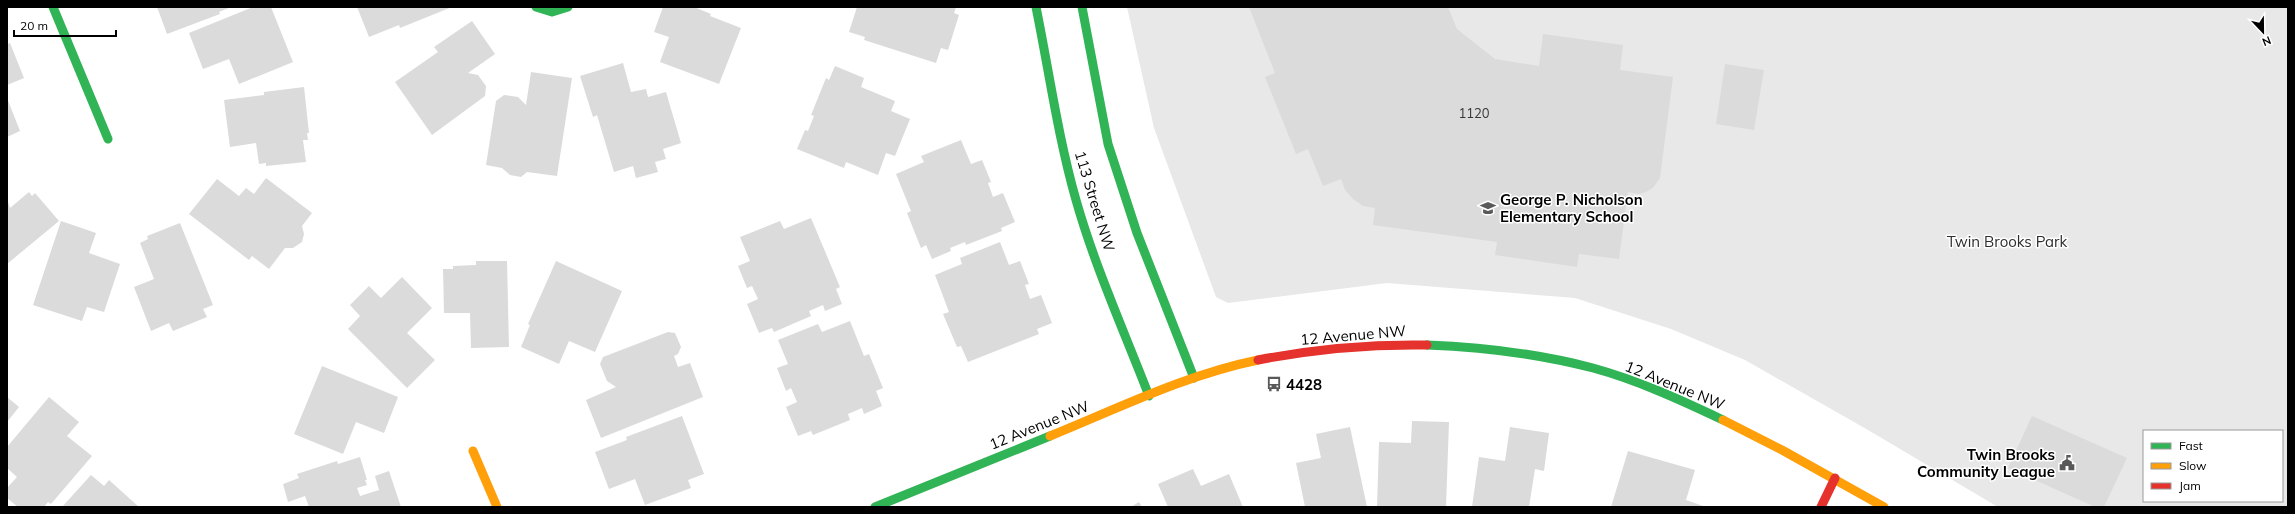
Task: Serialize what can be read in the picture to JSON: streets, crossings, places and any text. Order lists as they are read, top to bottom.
{
  "streets": {
    "street": ["113 Street NW", "12 Avenue NW"]
  },
  "crossings": [
    ["113 Street NW", "12 Avenue NW"]
  ],
  "parks": ["Twin Brooks Park"],
  "places": {
    "school or university": ["George P. Nicholson Elementary School"],
    "bus stop": ["4428"],
    "public building": ["Twin Brooks Community League"]
  },
  "house_numbers": ["1120"],
  "legend": ["Fast", "Slow", "Jam"],
  "scale_bar": "20 m",
  "north": "bottom"
}
